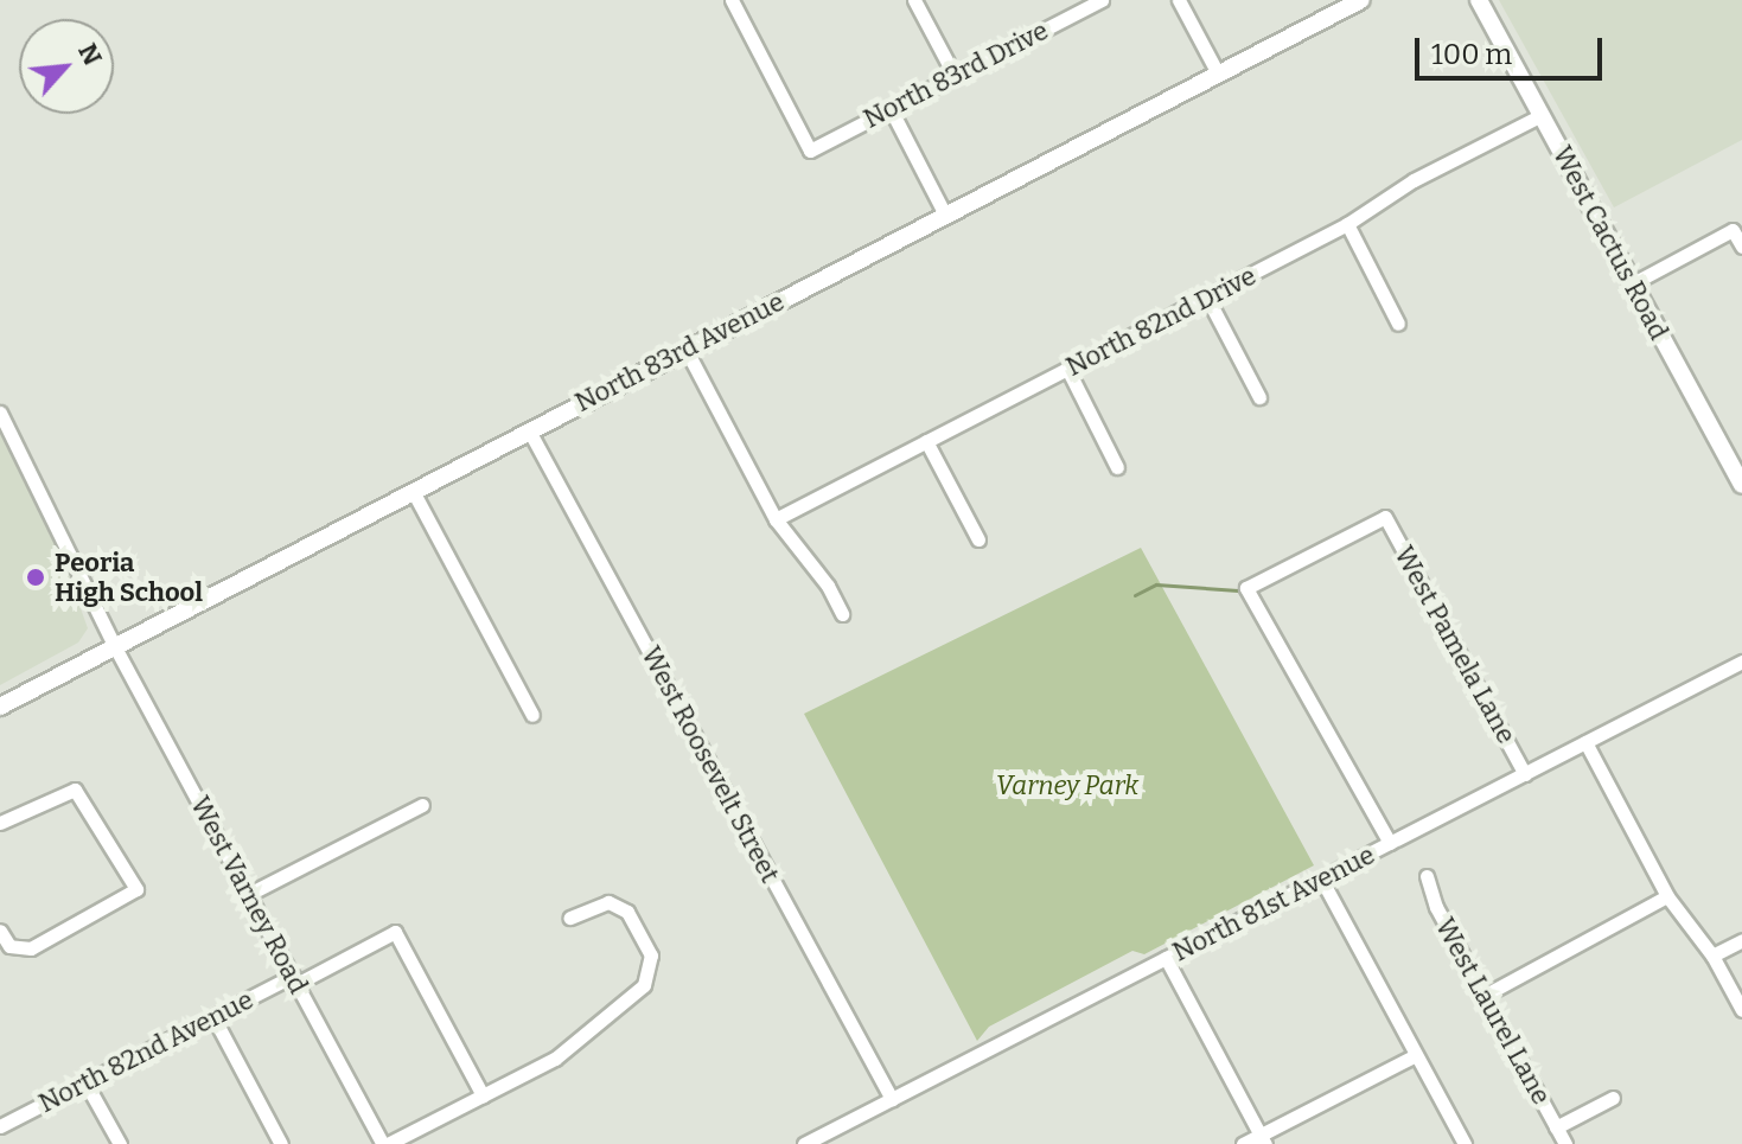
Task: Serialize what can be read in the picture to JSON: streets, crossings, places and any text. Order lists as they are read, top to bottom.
{
  "streets": {
    "main road": ["West Cactus Road", "North 83rd Avenue"],
    "street": [
      "North 83rd Drive",
      "North 82nd Drive",
      "West Pamela Lane",
      "West Roosevelt Street",
      "West Varney Road",
      "North 81st Avenue",
      "West Laurel Lane",
      "North 82nd Avenue"
    ]
  },
  "crossings": [
    ["West Cactus Road", "North 82nd Drive"],
    ["North 83rd Avenue", "West Roosevelt Street"],
    ["North 83rd Avenue", "West Varney Road"],
    ["West Pamela Lane", "North 81st Avenue"],
    ["West Roosevelt Street", "North 81st Avenue"],
    ["West Varney Road", "North 82nd Avenue"]
  ],
  "parks": ["Varney Park"],
  "places": ["Peoria High School"],
  "scale_bar": "100 m",
  "north": "top right"
}
